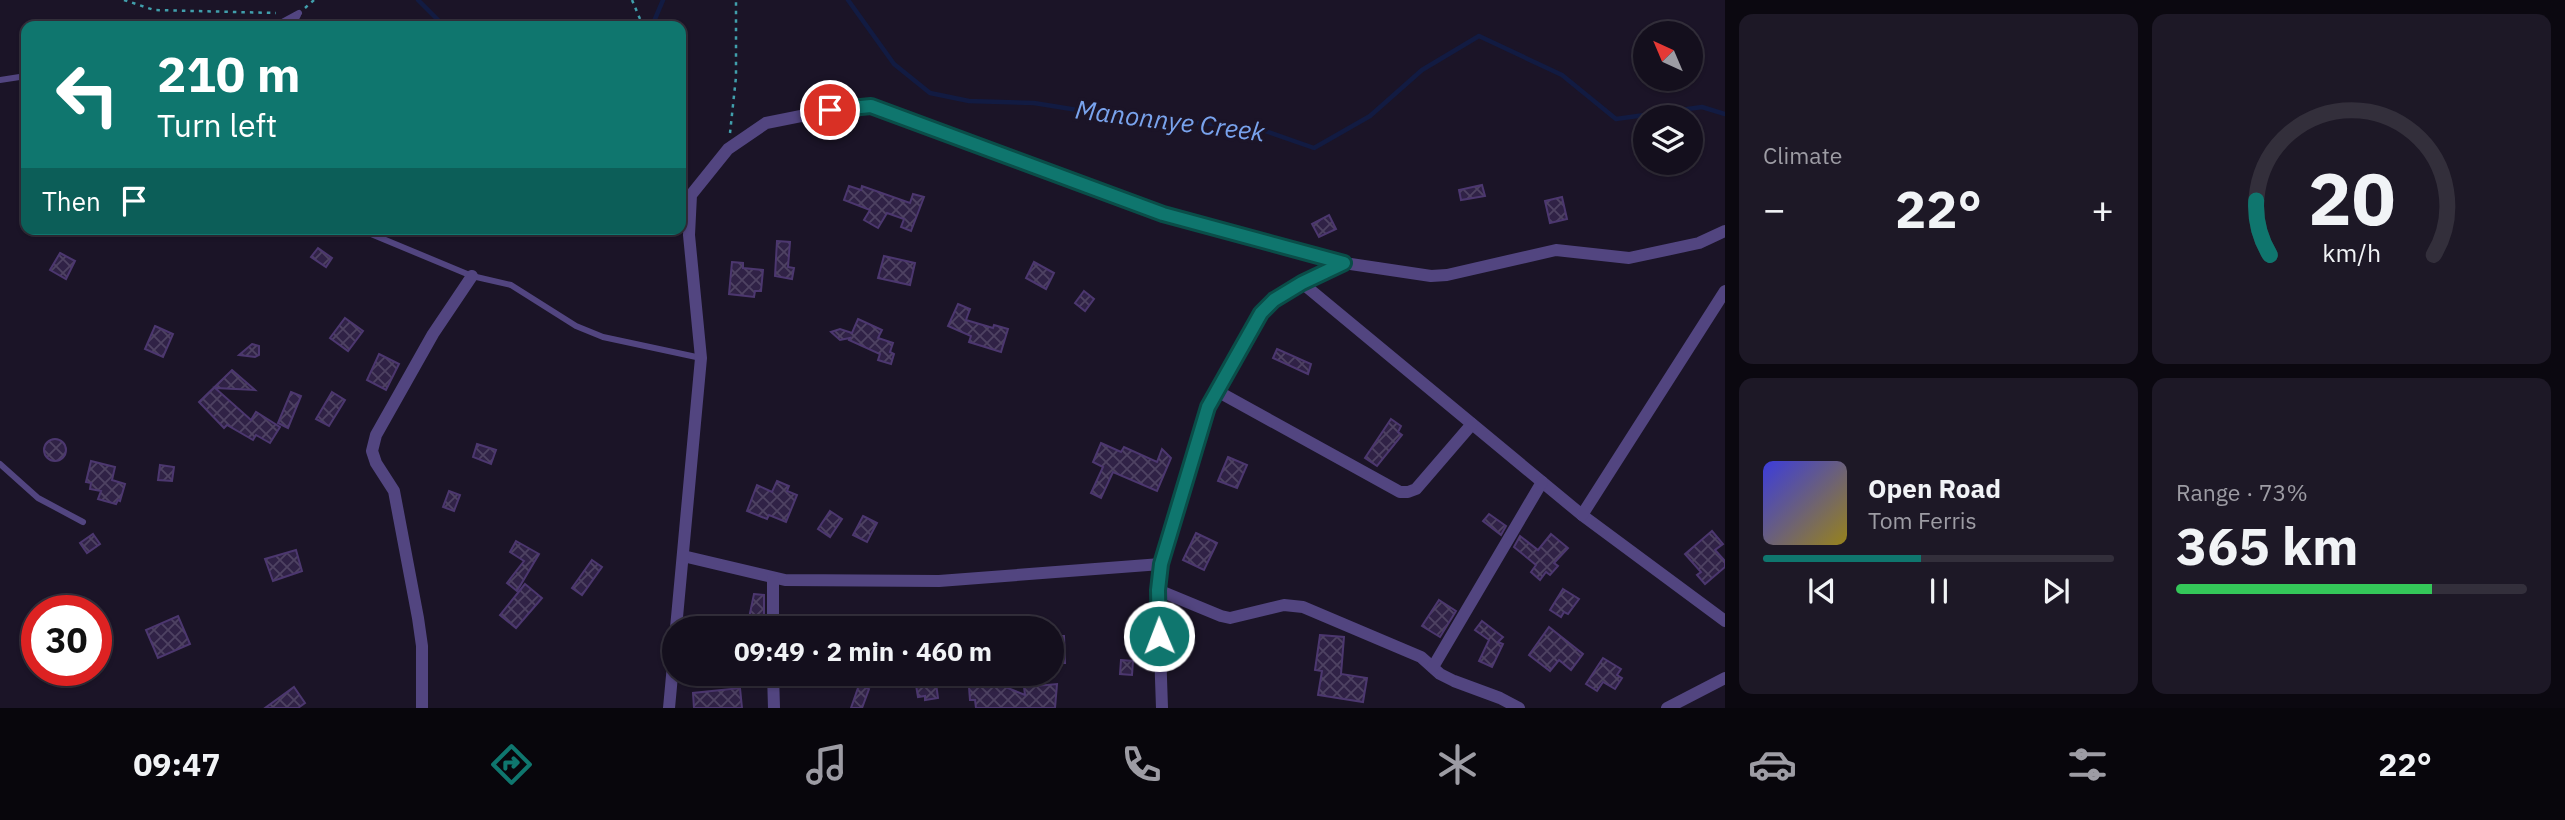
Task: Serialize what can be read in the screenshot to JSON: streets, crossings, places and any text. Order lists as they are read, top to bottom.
{
  "water": ["Manonnye Creek"],
  "north": "top left",
  "page": {
    "tile": [
      "Climate",
      ["Range · 73%", "365 km"]
    ],
    "turn": ["210 m", "Turn left"],
    "then": "Then",
    "heat": ["−", "22°", "+"],
    "song": ["Open Road", "Tom Ferris"],
    "limit": "30",
    "trip": "09:49 · 2 min · 460 m",
    "tabs": ["09:47", "22°"],
    "gauge": ["20", "km/h"]
  }
}
